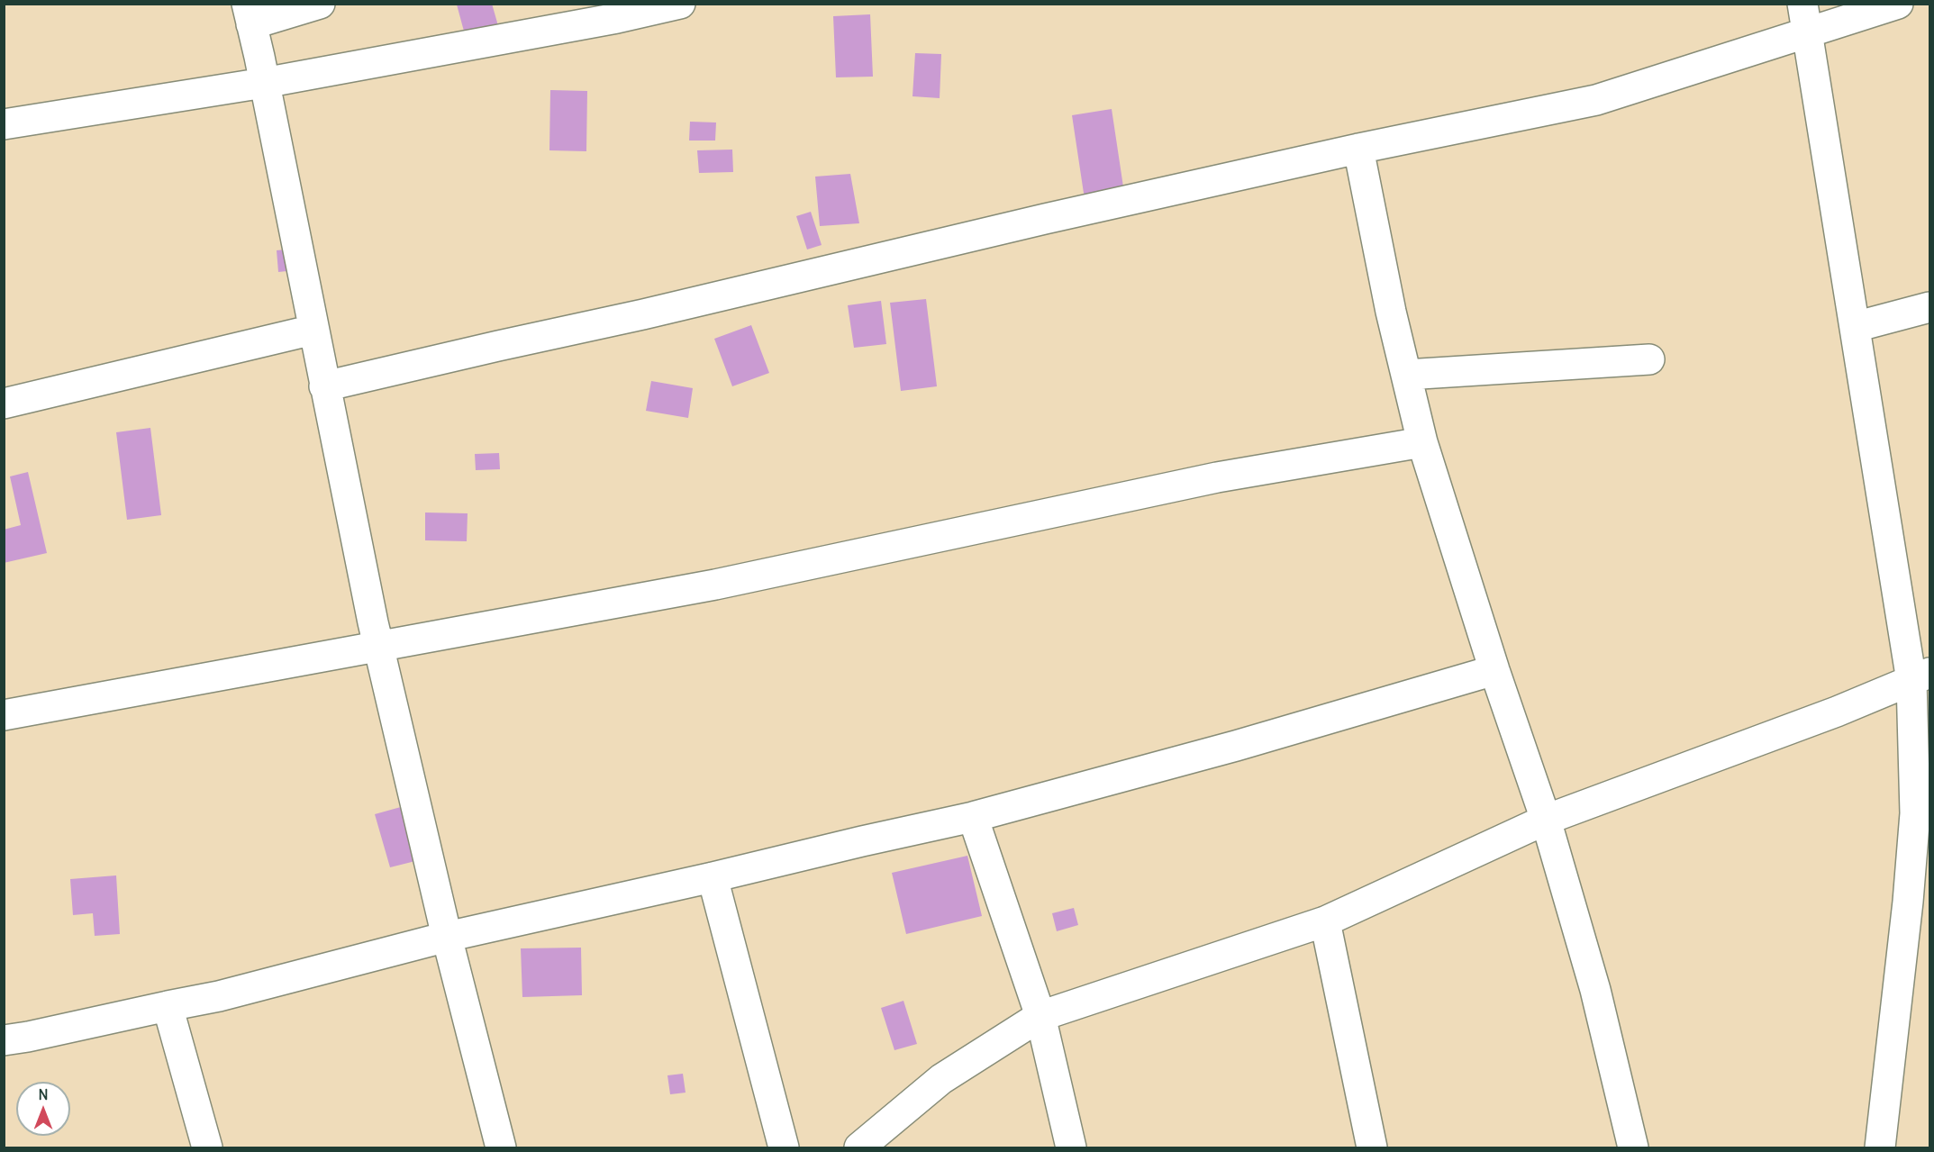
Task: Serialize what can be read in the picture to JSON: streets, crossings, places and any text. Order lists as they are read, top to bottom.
{
  "north": "top"
}
